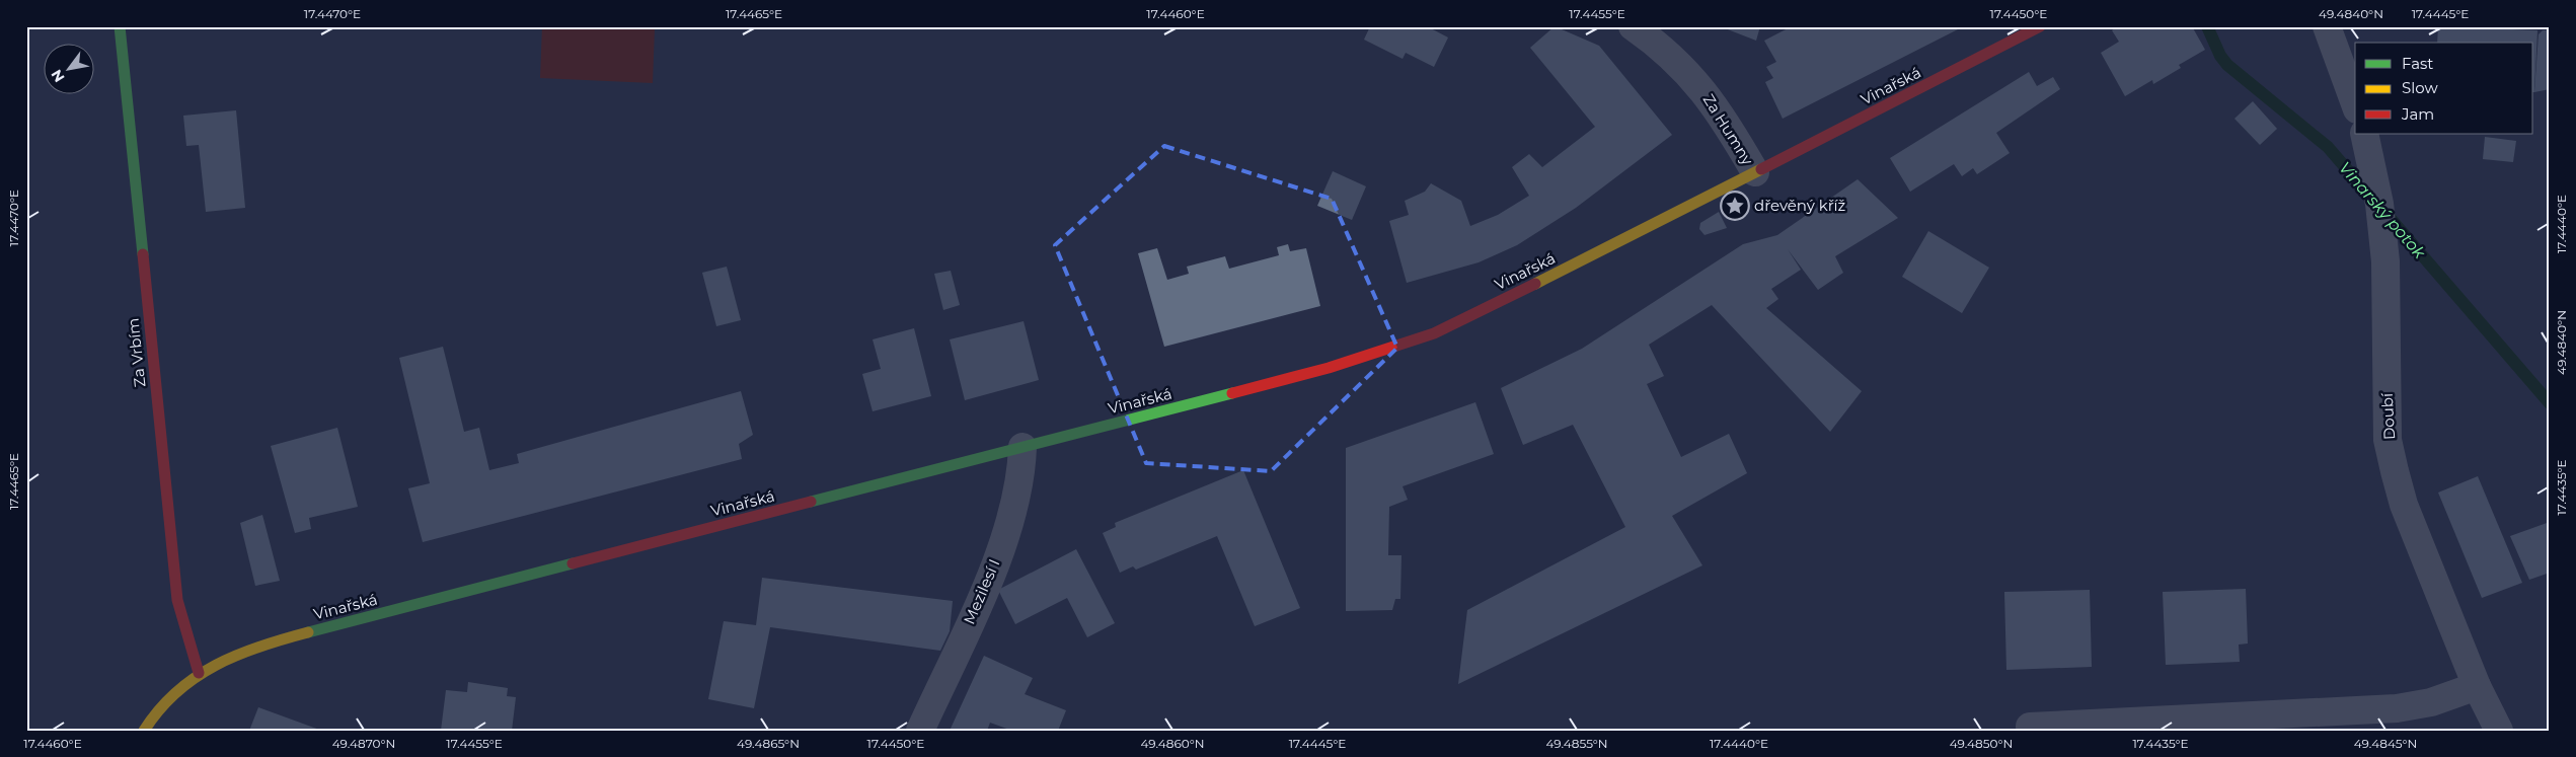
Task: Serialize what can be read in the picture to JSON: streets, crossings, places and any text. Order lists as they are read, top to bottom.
{
  "streets": {
    "street": [
      "Vinařská",
      "Za Humny",
      "Za Vrbím",
      "Doubí",
      "Mezilesí I"
    ]
  },
  "crossings": [
    ["Vinařská", "Za Humny"],
    ["Vinařská", "Za Vrbím"],
    ["Vinařská", "Mezilesí I"]
  ],
  "water": ["Vinarský potok"],
  "places": {
    "place": ["dřevěný kříž"]
  },
  "legend": ["Fast", "Slow", "Jam"],
  "north": "bottom left",
  "coordinates": [
    "17.4470°E",
    "17.4465°E",
    "17.4460°E",
    "17.4455°E",
    "17.4450°E",
    "49.4840°N",
    "17.4445°E",
    "17.4440°E",
    "17.4435°E",
    "49.4870°N",
    "49.4865°N",
    "49.4860°N",
    "49.4855°N",
    "49.4850°N",
    "49.4845°N"
  ]
}
